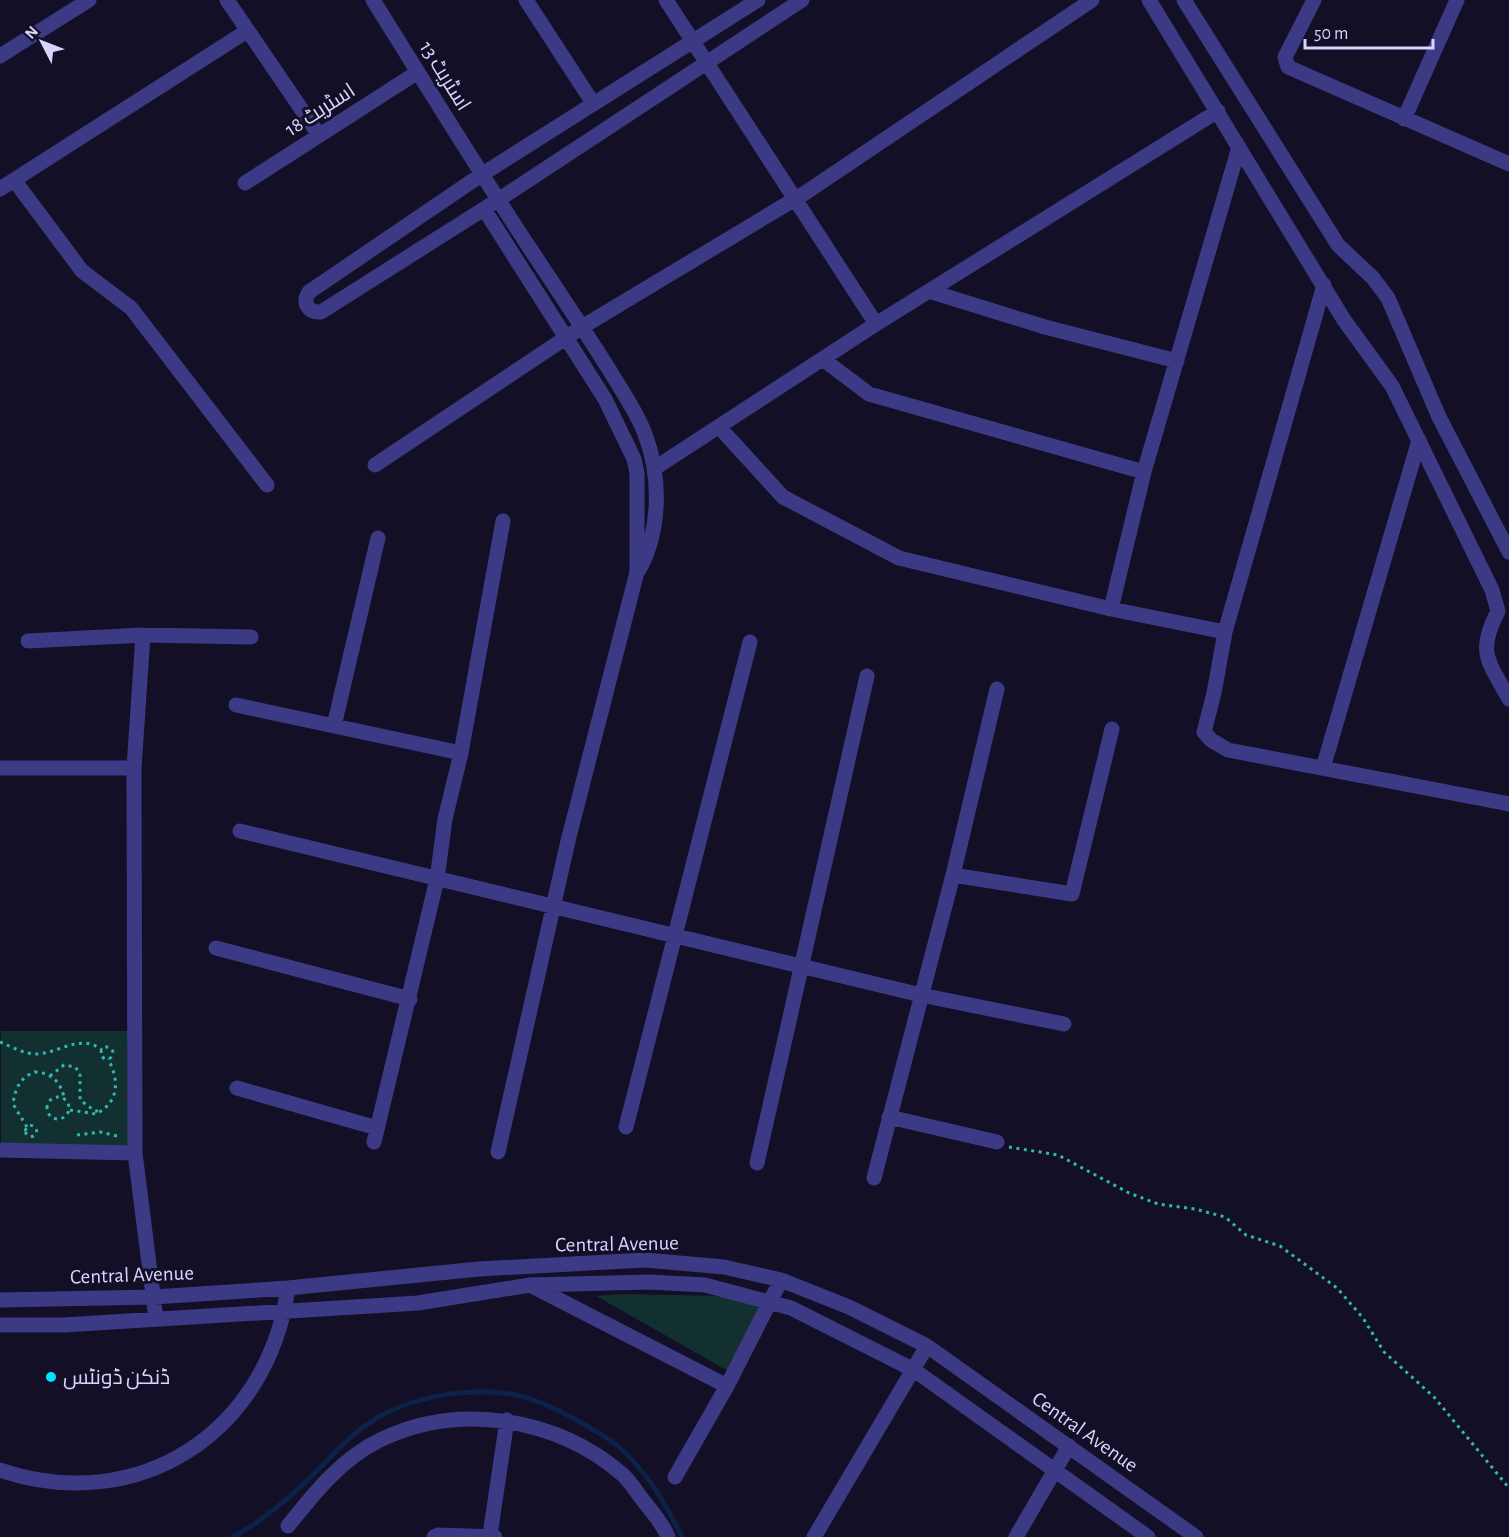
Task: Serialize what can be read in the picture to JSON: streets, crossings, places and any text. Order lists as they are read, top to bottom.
{
  "streets": {
    "street": ["اسٹریٹ 13", "اسٹریٹ 18", "Central Avenue"]
  },
  "crossings": [
    ["اسٹریٹ 13", "اسٹریٹ 18"]
  ],
  "places": ["ڈنکن ڈونٹس"],
  "scale_bar": "50 m",
  "north": "top left"
}
